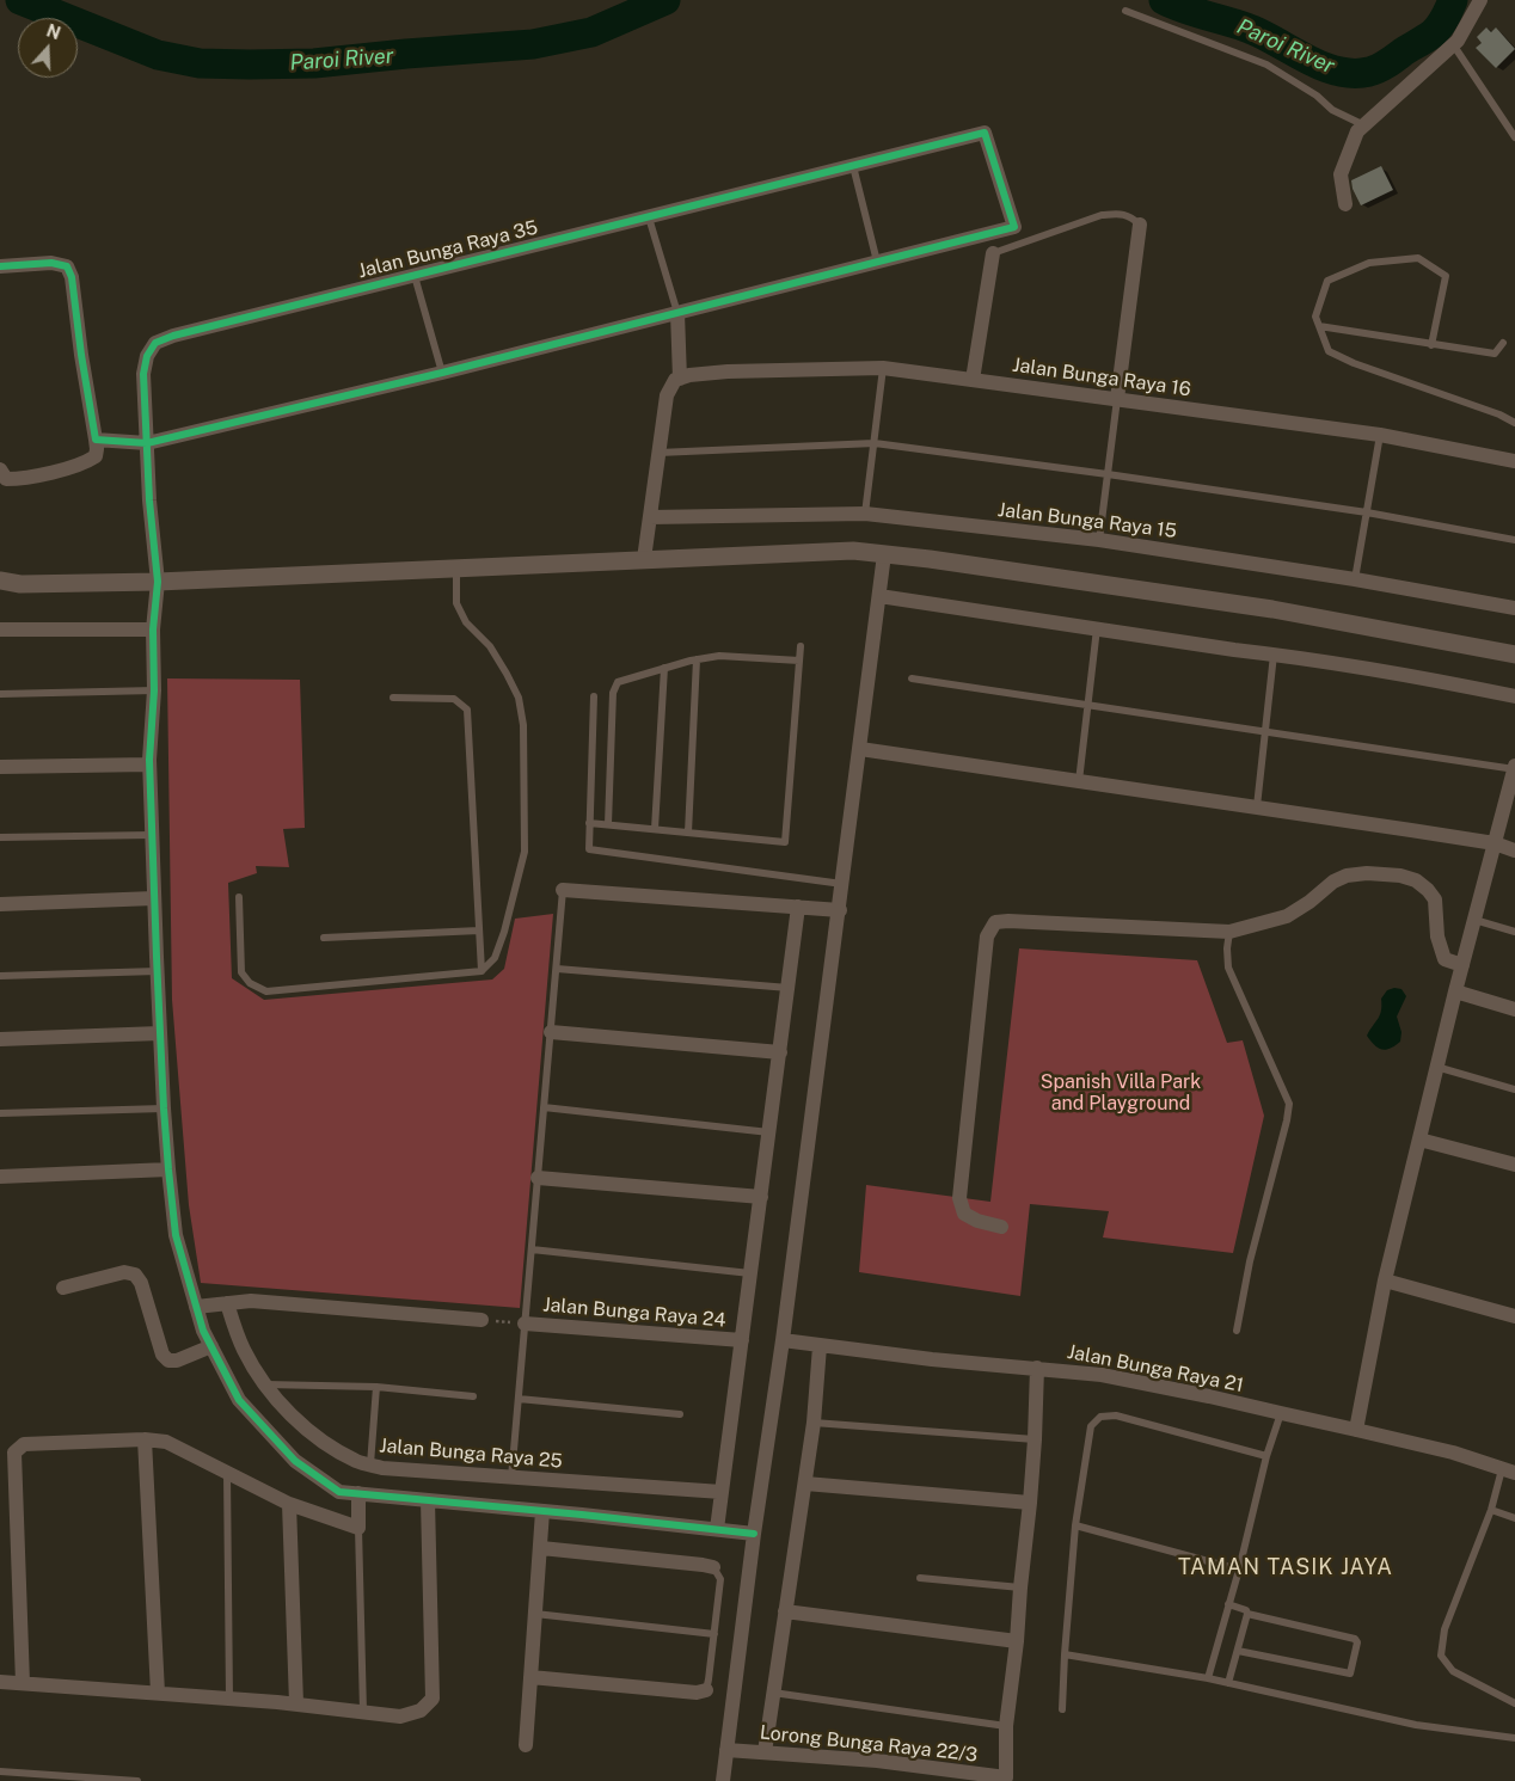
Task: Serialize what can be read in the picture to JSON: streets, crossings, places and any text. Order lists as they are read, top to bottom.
{
  "streets": {
    "street": [
      "Jalan Bunga Raya 35",
      "Jalan Bunga Raya 16",
      "Jalan Bunga Raya 15",
      "Jalan Bunga Raya 24",
      "Jalan Bunga Raya 21",
      "Jalan Bunga Raya 25",
      "Lorong Bunga Raya 22/3"
    ]
  },
  "districts": ["TAMAN TASIK JAYA"],
  "water": ["Paroi River"],
  "parks": ["Spanish Villa Park and Playground"],
  "north": "top"
}
